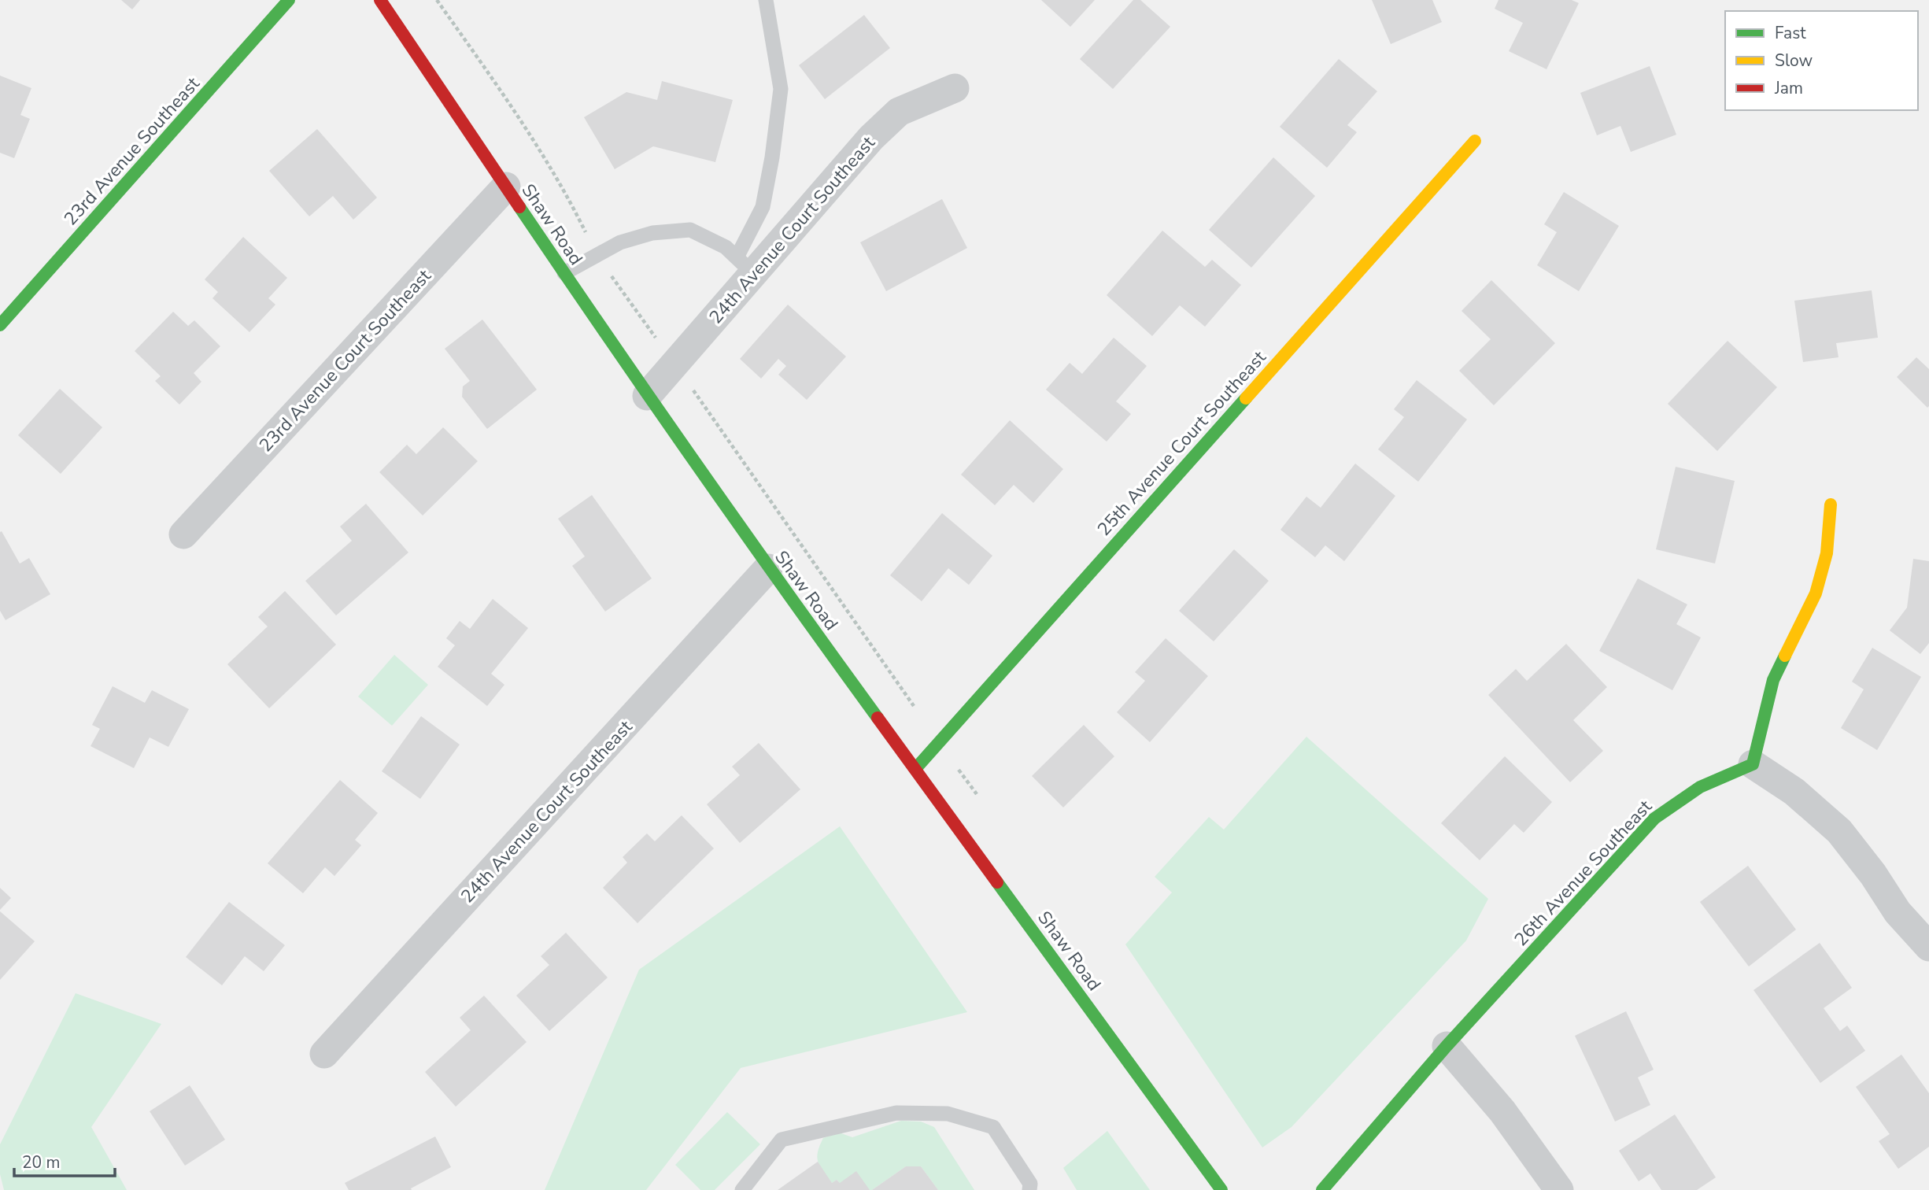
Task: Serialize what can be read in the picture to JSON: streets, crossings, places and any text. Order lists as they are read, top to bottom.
{
  "streets": {
    "street": [
      "23rd Avenue Southeast",
      "Shaw Road",
      "24th Avenue Court Southeast",
      "23rd Avenue Court Southeast",
      "25th Avenue Court Southeast",
      "26th Avenue Southeast"
    ]
  },
  "crossings": [
    ["Shaw Road", "24th Avenue Court Southeast"],
    ["Shaw Road", "23rd Avenue Court Southeast"],
    ["Shaw Road", "25th Avenue Court Southeast"]
  ],
  "legend": ["Fast", "Slow", "Jam"],
  "scale_bar": "20 m"
}
